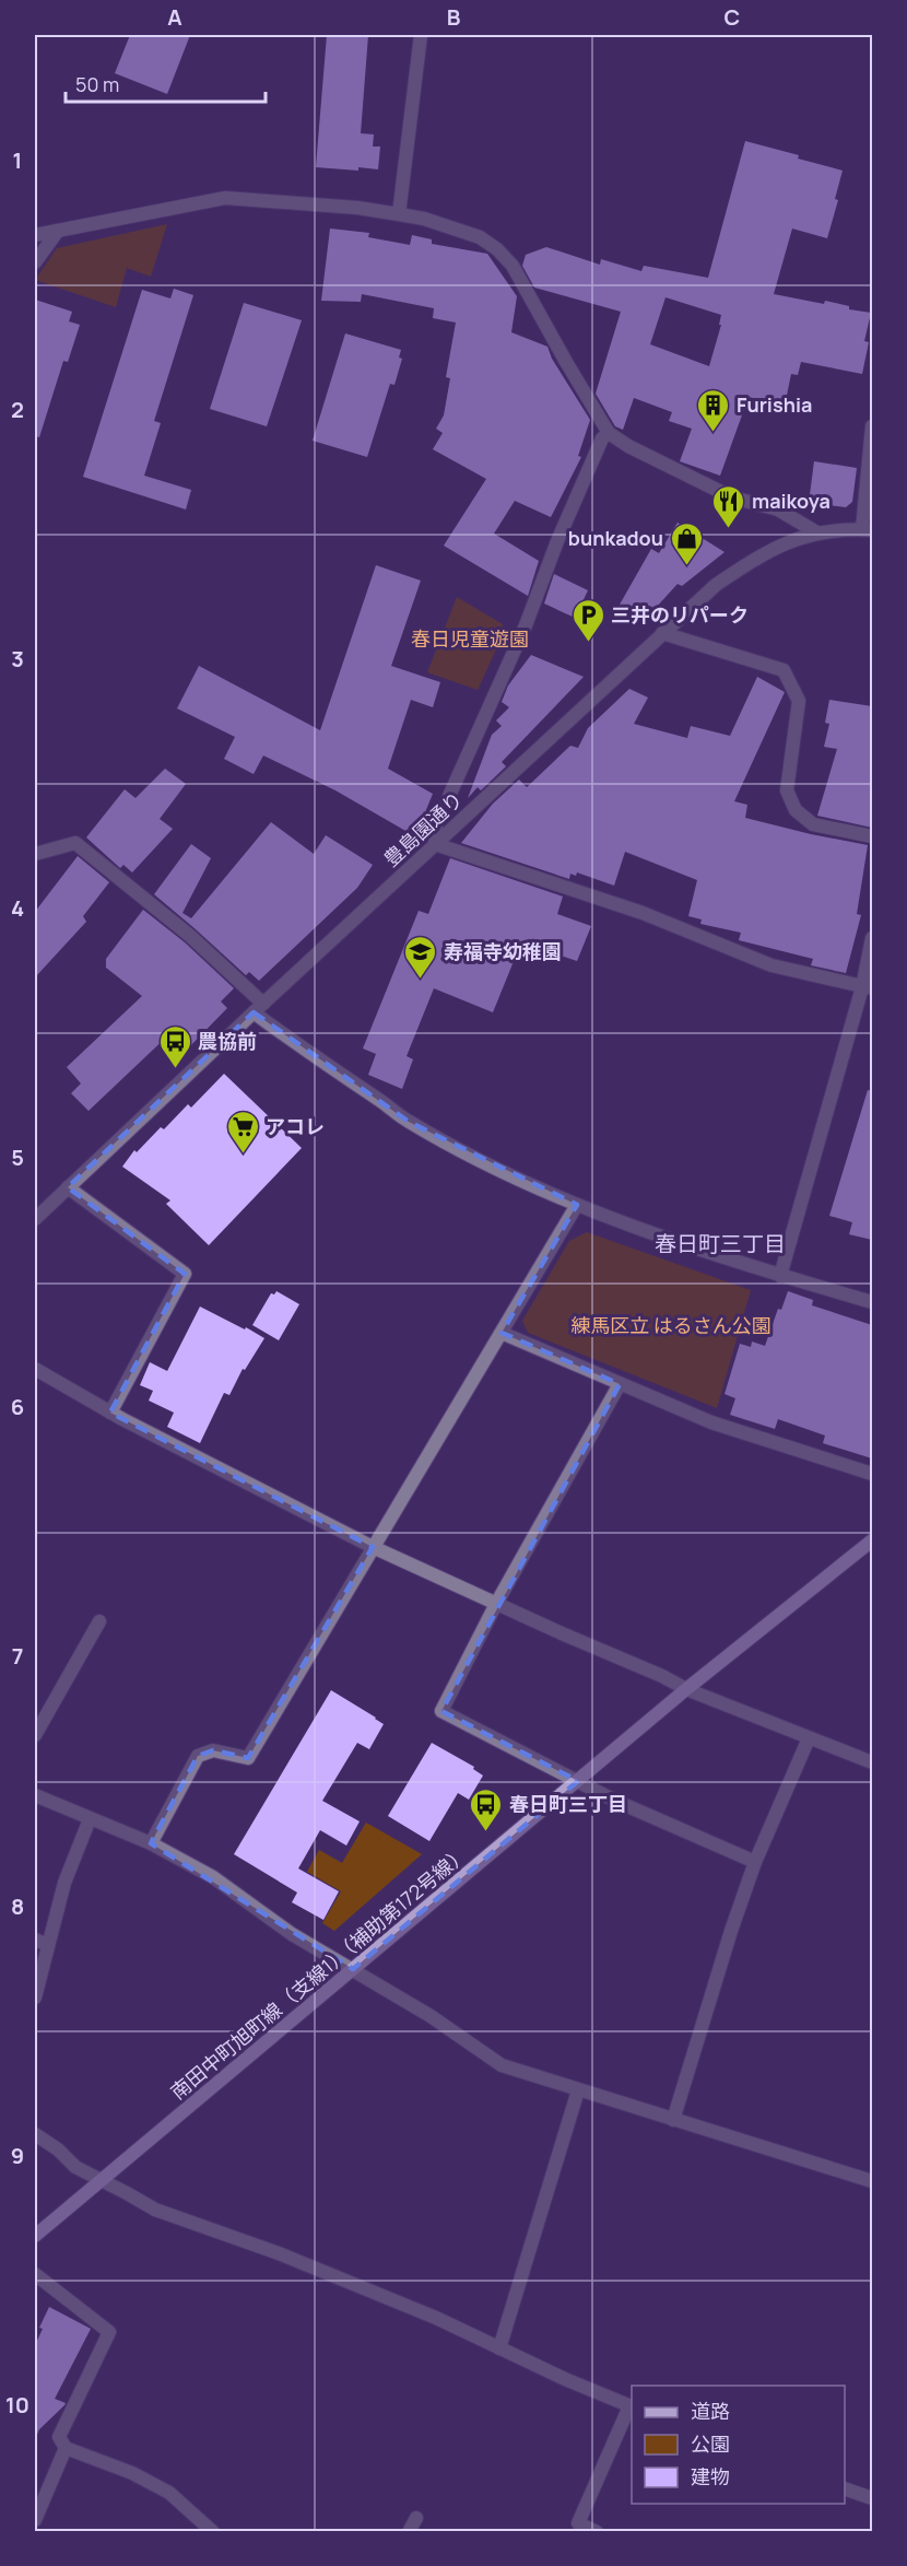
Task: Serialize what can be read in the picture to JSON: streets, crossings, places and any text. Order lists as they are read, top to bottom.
{
  "streets": {
    "main road": ["南田中町旭町線（支線1）（補助第172号線）"],
    "street": ["豊島園通り"]
  },
  "districts": ["春日町三丁目"],
  "parks": ["春日児童遊園", "練馬区立 はるさん公園"],
  "places": {
    "building": ["Furishia"],
    "restaurant": ["maikoya"],
    "shop": ["bunkadou"],
    "parking": ["三井のリパーク"],
    "school or university": ["寿福寺幼稚園"],
    "bus stop": ["農協前", "春日町三丁目"],
    "supermarket": ["アコレ"]
  },
  "legend": ["道路", "公園", "建物"],
  "scale_bar": "50 m",
  "grid": {
    "columns": ["A", "B", "C"],
    "rows": [
      "1",
      "2",
      "3",
      "4",
      "5",
      "6",
      "7",
      "8",
      "9",
      "10"
    ]
  }
}
